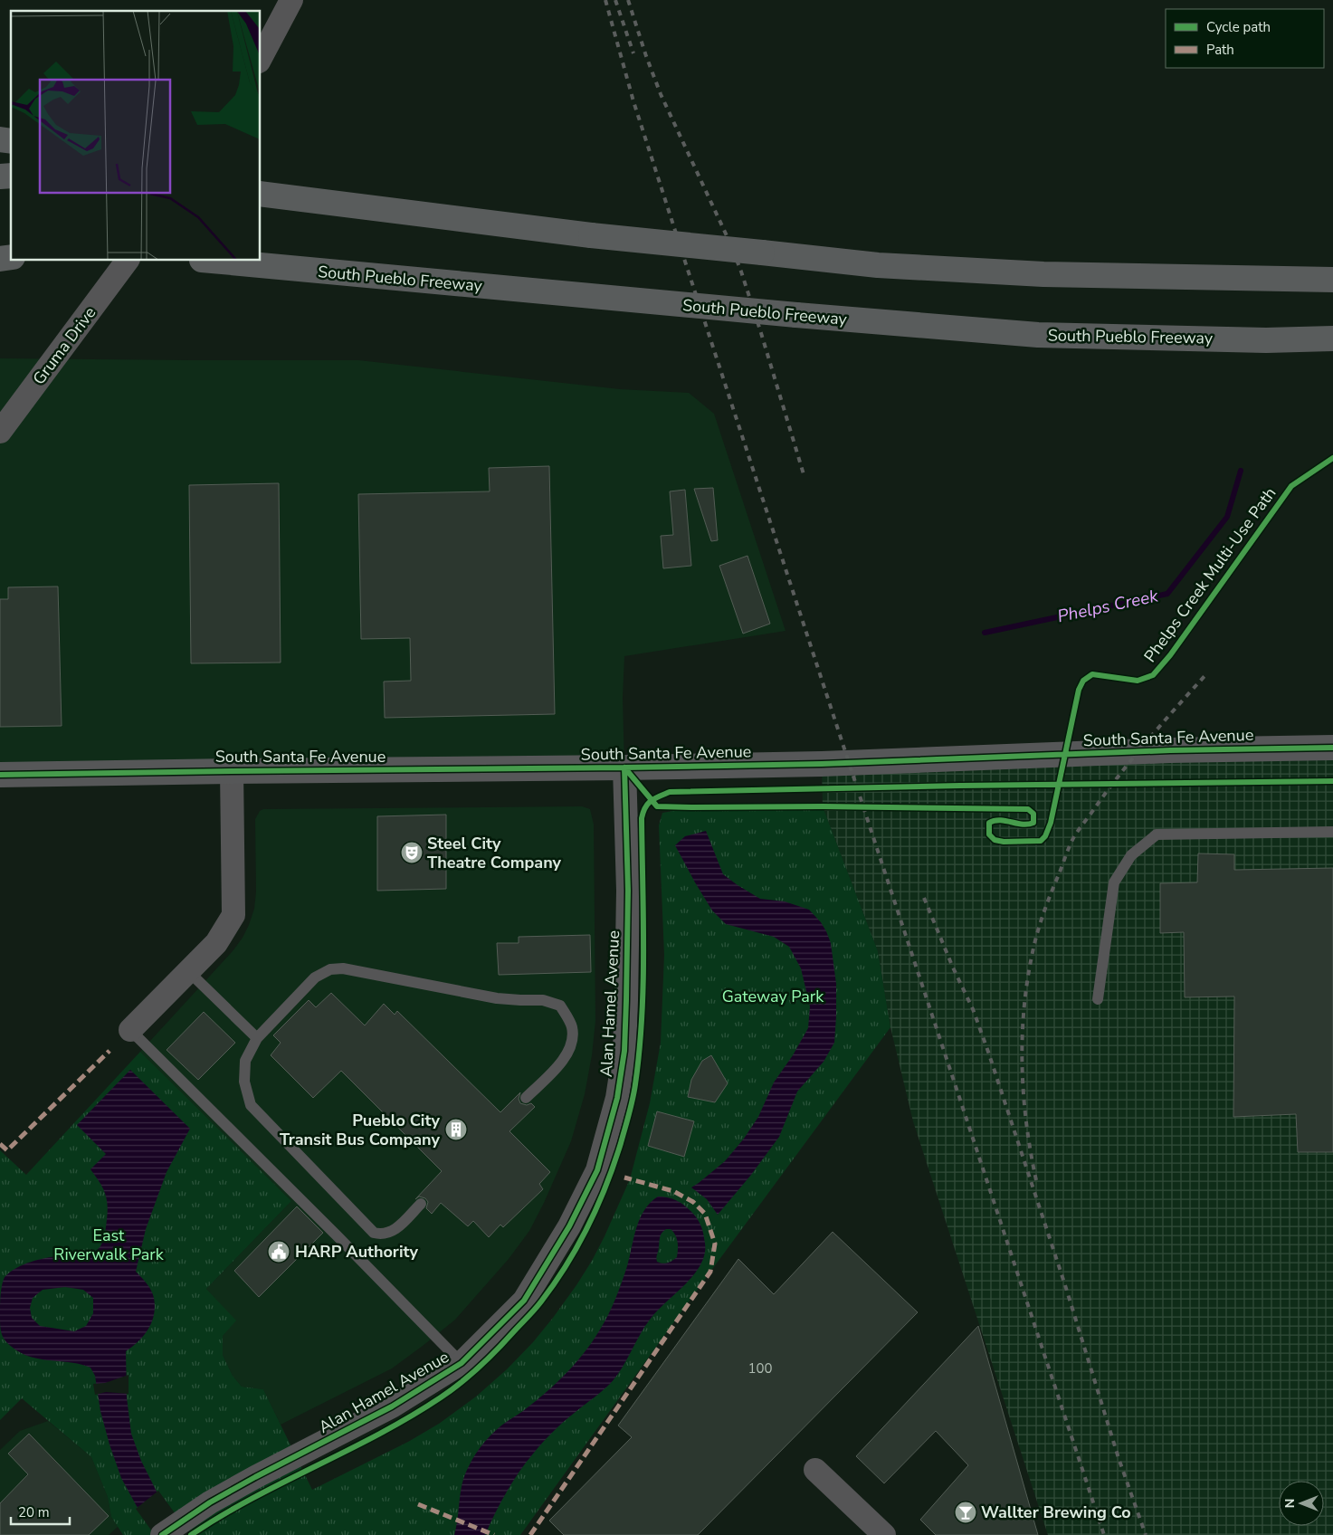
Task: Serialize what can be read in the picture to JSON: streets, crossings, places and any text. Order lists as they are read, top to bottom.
{
  "streets": {
    "highway": ["South Pueblo Freeway"],
    "main road": ["South Santa Fe Avenue"],
    "street": ["Gruma Drive", "Alan Hamel Avenue"],
    "cycle path": ["Phelps Creek Multi-Use Path"]
  },
  "crossings": [
    ["South Santa Fe Avenue", "Alan Hamel Avenue"]
  ],
  "water": ["Phelps Creek"],
  "parks": ["Gateway Park", "East Riverwalk Park"],
  "places": {
    "theatre": ["Steel City Theatre Company"],
    "building": ["Pueblo City Transit Bus Company"],
    "public building": ["HARP Authority"],
    "bar": ["Wallter Brewing Co"]
  },
  "house_numbers": ["100"],
  "legend": ["Cycle path", "Path"],
  "scale_bar": "20 m",
  "north": "left"
}
